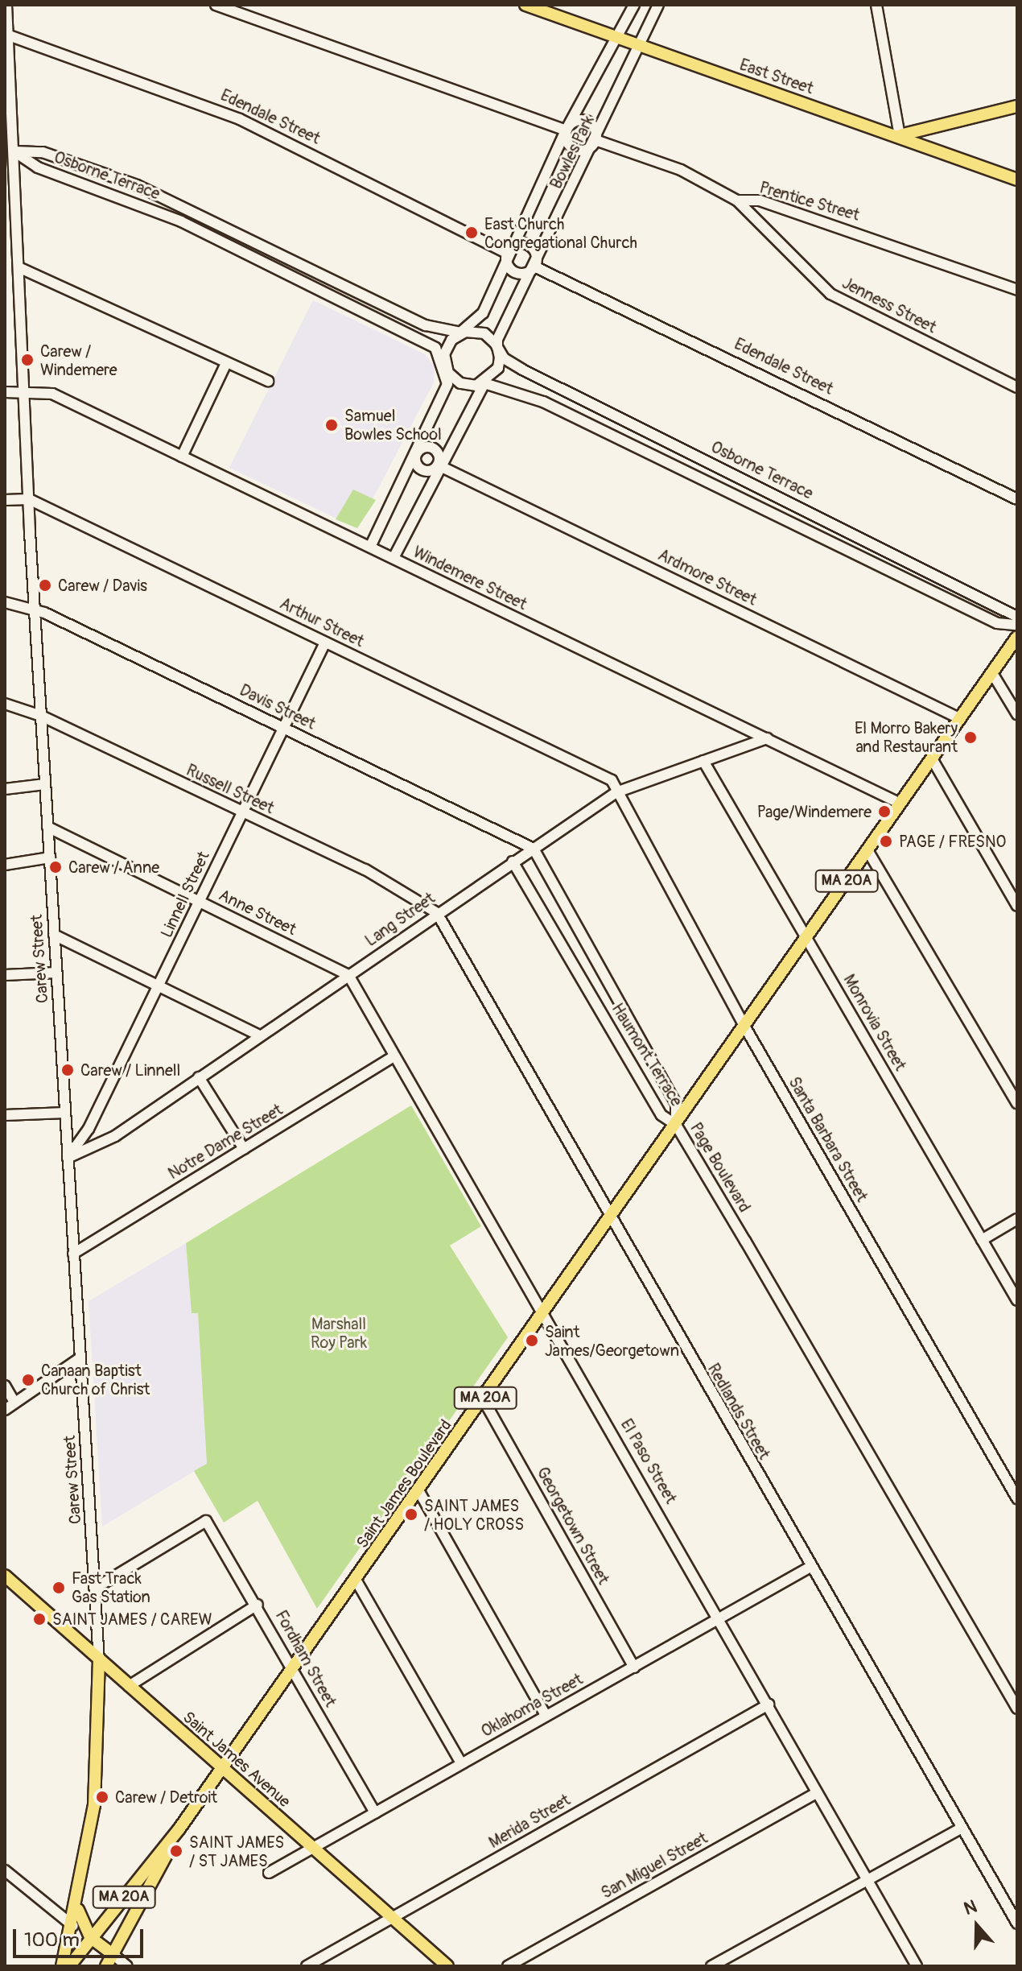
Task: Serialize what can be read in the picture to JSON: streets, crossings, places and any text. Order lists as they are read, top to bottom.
{
  "streets": {
    "main road": [
      "East Street",
      "MA 20A",
      "Carew Street",
      "Page Boulevard",
      "Saint James Boulevard",
      "Saint James Avenue"
    ],
    "street": [
      "Edendale Street",
      "Bowles Park",
      "Osborne Terrace",
      "Prentice Street",
      "Jenness Street",
      "Ardmore Street",
      "Windemere Street",
      "Arthur Street",
      "Davis Street",
      "Russell Street",
      "Linnell Street",
      "Anne Street",
      "Lang Street",
      "Monrovia Street",
      "Haumont Terrace",
      "Santa Barbara Street",
      "Notre Dame Street",
      "Redlands Street",
      "El Paso Street",
      "Georgetown Street",
      "Fordham Street",
      "Oklahoma Street",
      "Merida Street",
      "San Miguel Street"
    ]
  },
  "crossings": [
    ["East Street", "Bowles Park"],
    ["Edendale Street", "Bowles Park"],
    ["Edendale Street", "Carew Street"],
    ["Bowles Park", "Osborne Terrace"],
    ["Bowles Park", "Prentice Street"],
    ["Bowles Park", "Ardmore Street"],
    ["Bowles Park", "Windemere Street"],
    ["Osborne Terrace", "Carew Street"],
    ["Prentice Street", "Jenness Street"],
    ["Ardmore Street", "Page Boulevard"],
    ["Windemere Street", "Lang Street"],
    ["Windemere Street", "Carew Street"],
    ["Windemere Street", "Page Boulevard"],
    ["Arthur Street", "Linnell Street"],
    ["Arthur Street", "Lang Street"],
    ["Arthur Street", "Carew Street"],
    ["Arthur Street", "Santa Barbara Street"],
    ["Davis Street", "Linnell Street"],
    ["Davis Street", "Lang Street"],
    ["Davis Street", "Carew Street"],
    ["Davis Street", "Haumont Terrace"],
    ["Russell Street", "Linnell Street"],
    ["Russell Street", "Lang Street"],
    ["Russell Street", "Carew Street"],
    ["Russell Street", "Redlands Street"],
    ["MA 20A", "Saint James Boulevard"],
    ["Linnell Street", "Anne Street"],
    ["Linnell Street", "Lang Street"],
    ["Linnell Street", "Carew Street"],
    ["Anne Street", "Lang Street"],
    ["Anne Street", "Carew Street"],
    ["Anne Street", "El Paso Street"],
    ["Lang Street", "Carew Street"],
    ["Lang Street", "Monrovia Street"],
    ["Lang Street", "Haumont Terrace"],
    ["Lang Street", "Santa Barbara Street"],
    ["Lang Street", "Redlands Street"],
    ["Lang Street", "El Paso Street"],
    ["Carew Street", "Notre Dame Street"],
    ["Carew Street", "Fordham Street"],
    ["Carew Street", "Saint James Avenue"],
    ["Monrovia Street", "Page Boulevard"],
    ["Haumont Terrace", "Page Boulevard"],
    ["Haumont Terrace", "Saint James Boulevard"],
    ["Santa Barbara Street", "Page Boulevard"],
    ["Notre Dame Street", "El Paso Street"],
    ["Page Boulevard", "Saint James Boulevard"],
    ["Redlands Street", "Saint James Boulevard"],
    ["Redlands Street", "Oklahoma Street"],
    ["El Paso Street", "Saint James Boulevard"],
    ["El Paso Street", "Oklahoma Street"],
    ["El Paso Street", "Merida Street"],
    ["El Paso Street", "San Miguel Street"],
    ["Saint James Boulevard", "Georgetown Street"],
    ["Saint James Boulevard", "Fordham Street"],
    ["Saint James Boulevard", "Saint James Avenue"],
    ["Georgetown Street", "Oklahoma Street"],
    ["Fordham Street", "Oklahoma Street"],
    ["Oklahoma Street", "Saint James Avenue"],
    ["Saint James Avenue", "Merida Street"]
  ],
  "parks": ["Marshall Roy Park"],
  "places": [
    "East Church Congregational Church",
    "Carew / Windemere",
    "Samuel Bowles School",
    "Carew / Davis",
    "El Morro Bakery and Restaurant",
    "Page/Windemere",
    "PAGE / FRESNO",
    "Carew / Anne",
    "Carew / Linnell",
    "Saint James/Georgetown",
    "Canaan Baptist Church of Christ",
    "SAINT JAMES / HOLY CROSS",
    "Fast Track Gas Station",
    "SAINT JAMES / CAREW",
    "Carew / Detroit",
    "SAINT JAMES / ST JAMES"
  ],
  "scale_bar": "100 m",
  "north": "top"
}
